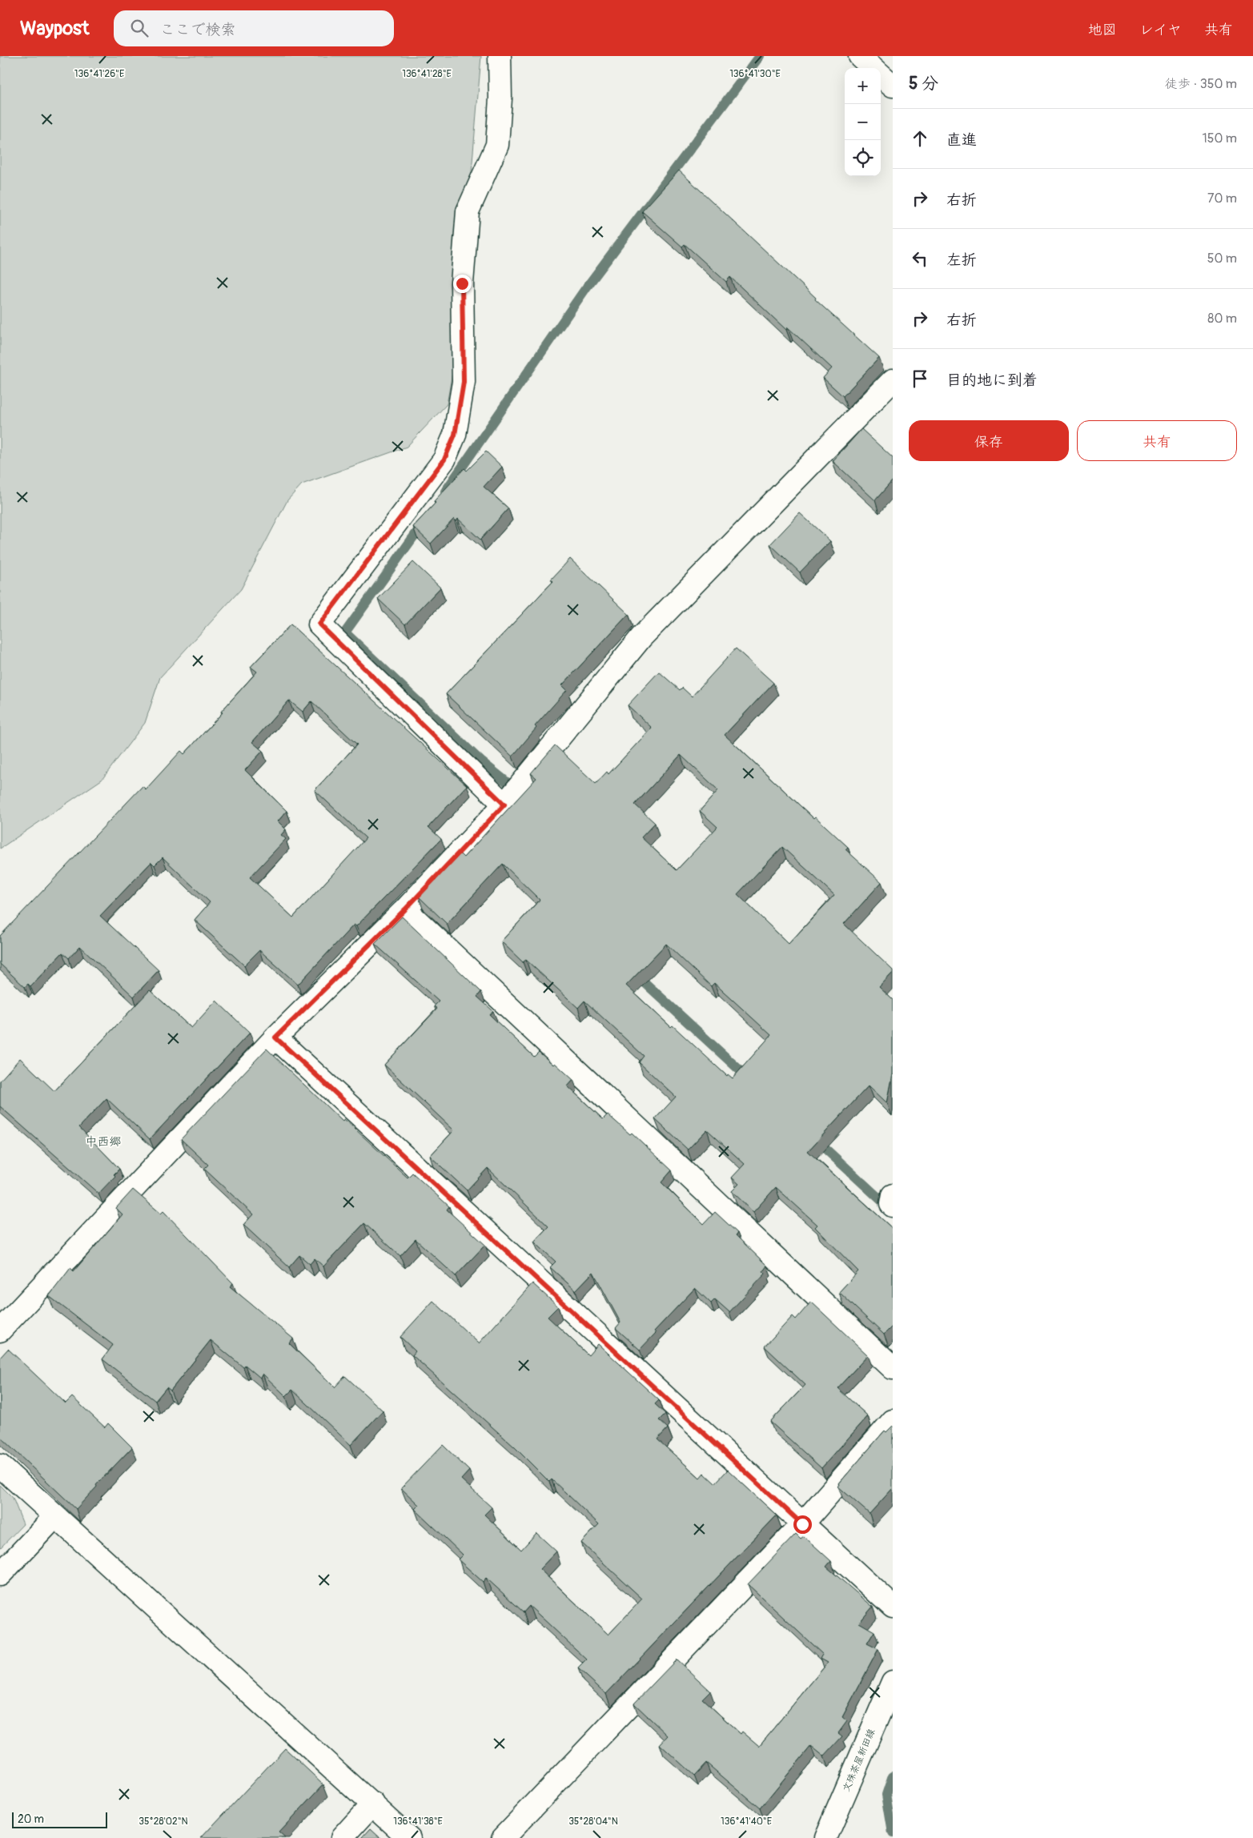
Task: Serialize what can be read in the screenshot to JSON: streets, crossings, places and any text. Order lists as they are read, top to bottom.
{
  "streets": {
    "street": ["文殊茶屋新田線"]
  },
  "districts": ["中西郷"],
  "scale_bar": "20 m",
  "page": {
    "header": "Waypost",
    "search": "ここで検索",
    "nav": ["地図", "レイヤ", "共有"],
    "heading": ["5 分", "徒歩 · 350 m"],
    "map_buttons": ["+", "−"],
    "list": [
      ["直進", "150 m"],
      ["右折", "70 m"],
      ["左折", "50 m"],
      ["右折", "80 m"],
      "目的地に到着"
    ],
    "buttons": ["保存", "共有"],
    "scale": "20 m"
  },
  "coordinates": [
    "136°41'26\"E",
    "136°41'28\"E",
    "136°41'30\"E",
    "136°41'38\"E",
    "136°41'40\"E",
    "35°28'02\"N",
    "35°28'04\"N"
  ]
}
